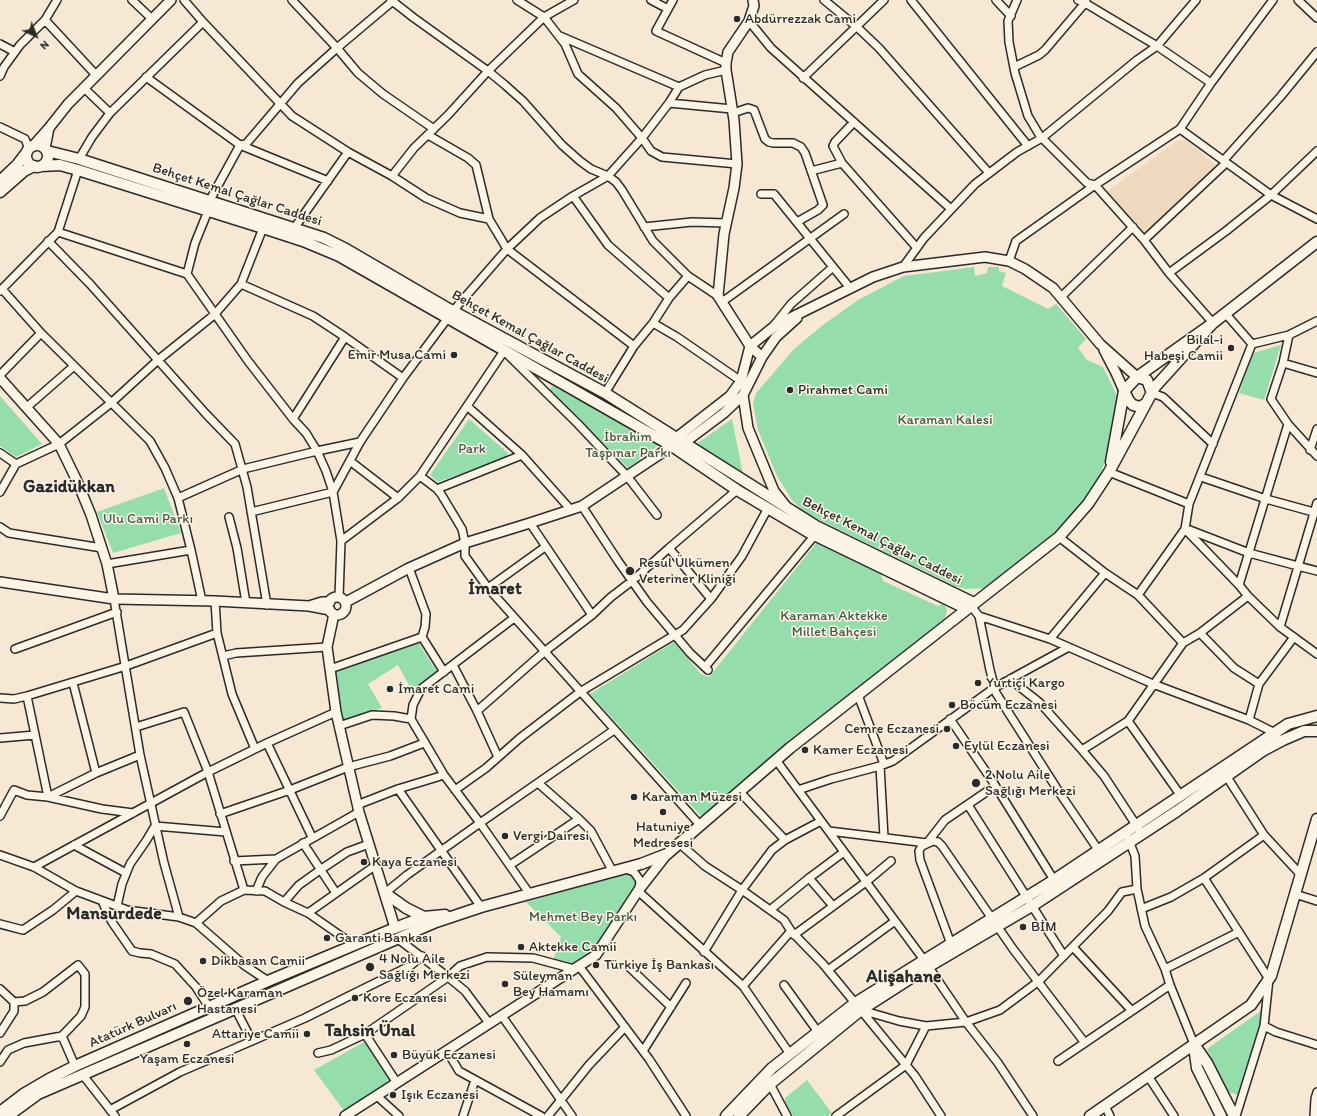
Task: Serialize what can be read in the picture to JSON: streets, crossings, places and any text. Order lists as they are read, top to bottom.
{
  "streets": {
    "main road": ["Behçet Kemal Çağlar Caddesi", "Atatürk Bulvarı"]
  },
  "districts": [
    "Gazidükkan",
    "İmaret",
    "Mansurdede",
    "Alişahane",
    "Tahsin Ünal"
  ],
  "parks": [
    "Karaman Kalesi",
    "İbrahim Taşpınar Parkı",
    "Park",
    "Ulu Cami Parkı",
    "Karaman Aktekke Millet Bahçesi",
    "Mehmet Bey Parkı"
  ],
  "places": [
    "Abdürrezzak Cami",
    "Bilal-i Habeşi Camii",
    "Emir Musa Cami",
    "Pirahmet Cami",
    "Resul Ülkümen Veteriner Kliniği",
    "Yurtiçi Kargo",
    "İmaret Cami",
    "Böcüm Eczanesi",
    "Cemre Eczanesi",
    "Eylül Eczanesi",
    "Kamer Eczanesi",
    "2 Nolu Aile Sağlığı Merkezi",
    "Karaman Müzesi",
    "Hatuniye Medresesi",
    "Vergi Dairesi",
    "Kaya Eczanesi",
    "BİM",
    "Garanti Bankası",
    "Aktekke Camii",
    "Dikbasan Camii",
    "Türkiye İş Bankası",
    "4 Nolu Aile Sağlığı Merkezi",
    "Süleyman Bey Hamamı",
    "Kore Eczanesi",
    "Özel Karaman Hastanesi",
    "Attariye Camii",
    "Yaşam Eczanesi",
    "Büyük Eczanesi",
    "Işık Eczanesi"
  ],
  "north": "bottom right"
}
